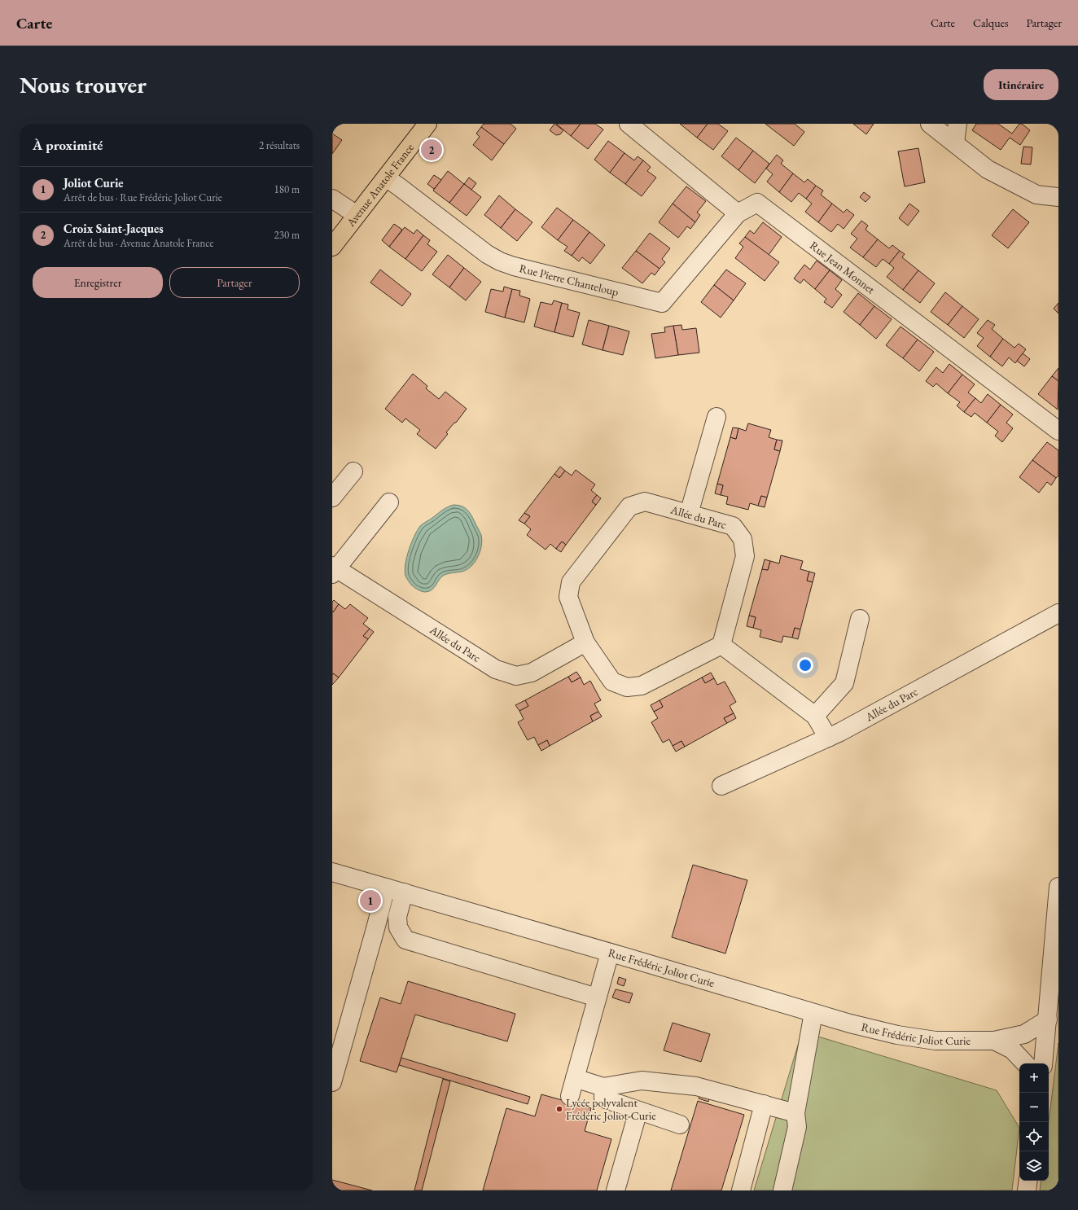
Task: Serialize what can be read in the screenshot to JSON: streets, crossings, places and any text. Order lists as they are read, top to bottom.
{
  "streets": {
    "main road": ["Avenue Anatole France"],
    "street": [
      "Rue Jean Monnet",
      "Rue Pierre Chanteloup",
      "Allée du Parc",
      "Rue Frédéric Joliot Curie"
    ]
  },
  "crossings": [
    ["Avenue Anatole France", "Rue Pierre Chanteloup"],
    ["Rue Jean Monnet", "Rue Pierre Chanteloup"]
  ],
  "places": ["Lycée polyvalent Frédéric Joliot-Curie"],
  "page": {
    "header": "Carte",
    "nav": ["Carte", "Calques", "Partager"],
    "buttons": [
      "Itinéraire",
      ["Enregistrer", "Partager"]
    ],
    "title": "Nous trouver",
    "heading": ["À proximité", "2 résultats"],
    "pins": ["2", "1"],
    "list": [
      {
        "mark": "1",
        "name": "Joliot Curie",
        "note": "Arrêt de bus · Rue Frédéric Joliot Curie",
        "value": "180 m"
      },
      {
        "mark": "2",
        "name": "Croix Saint-Jacques",
        "note": "Arrêt de bus · Avenue Anatole France",
        "value": "230 m"
      }
    ],
    "map_buttons": ["+", "−"]
  }
}
